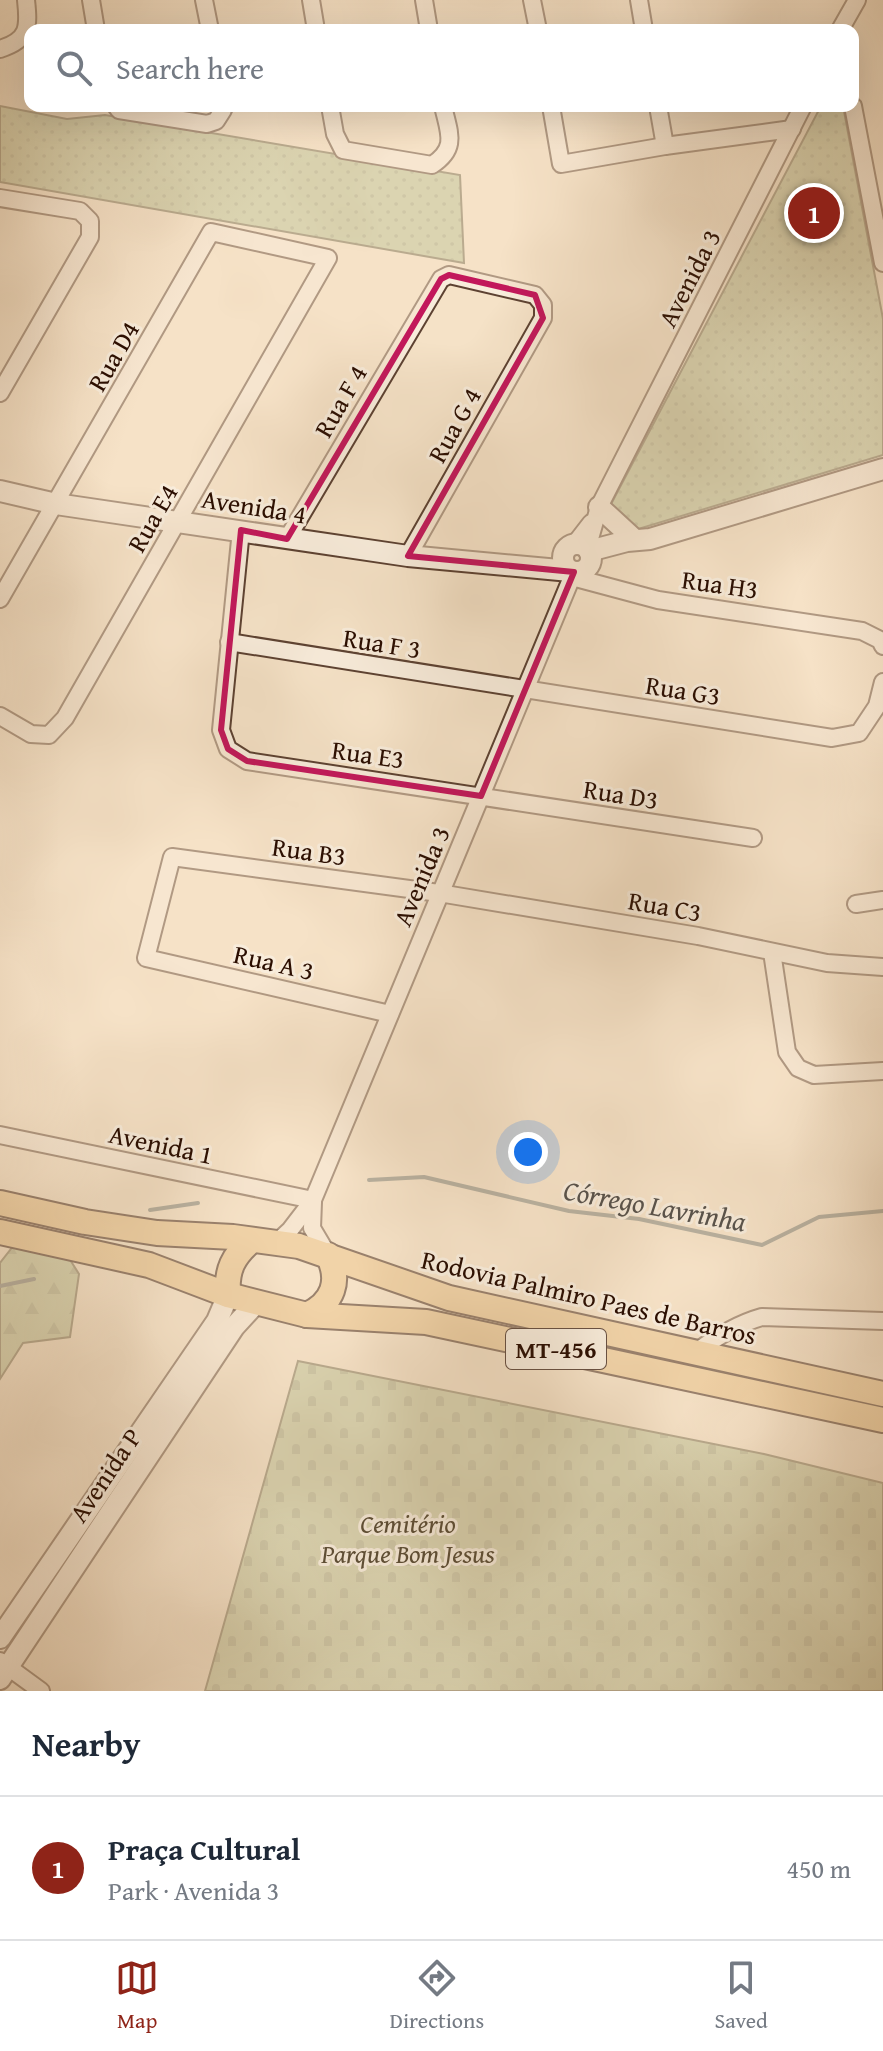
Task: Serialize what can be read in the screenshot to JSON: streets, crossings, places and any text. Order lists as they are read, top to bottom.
{
  "streets": {
    "main road": ["Rodovia Palmiro Paes de Barros", "MT-456"],
    "street": [
      "Avenida 3",
      "Rua D4",
      "Rua F 4",
      "Rua G 4",
      "Avenida 4",
      "Rua E4",
      "Rua H3",
      "Rua F 3",
      "Rua G3",
      "Rua E3",
      "Rua D3",
      "Rua B3",
      "Rua C3",
      "Rua A 3",
      "Avenida 1",
      "Avenida P"
    ]
  },
  "crossings": [
    ["Avenida 3", "Avenida 4"],
    ["Avenida 3", "Rua H3"],
    ["Avenida 3", "Rua F 3"],
    ["Avenida 3", "Rua G3"],
    ["Avenida 3", "Rua E3"],
    ["Avenida 3", "Rua D3"],
    ["Avenida 3", "Rua B3"],
    ["Avenida 3", "Rua C3"],
    ["Avenida 3", "Rua A 3"],
    ["Avenida 3", "Avenida 1"],
    ["Rua D4", "Avenida 4"],
    ["Rua D4", "Rua E4"],
    ["Rua F 4", "Rua G 4"],
    ["Rua F 4", "Avenida 4"],
    ["Rua G 4", "Avenida 4"],
    ["Avenida 4", "Rua E4"],
    ["Avenida 4", "Rua H3"],
    ["Rua F 3", "Rua G3"],
    ["Rua F 3", "Rua E3"],
    ["Rua E3", "Rua D3"],
    ["Rua B3", "Rua C3"],
    ["Rua B3", "Rua A 3"],
    ["MT-456", "Avenida P"]
  ],
  "water": ["Córrego Lavrinha"],
  "parks": ["Cemitério Parque Bom Jesus"],
  "page": {
    "search": "Search here",
    "pins": "1",
    "heading": "Nearby",
    "list": [
      {
        "mark": "1",
        "name": "Praça Cultural",
        "note": "Park · Avenida 3",
        "value": "450 m"
      }
    ],
    "nav": ["Map", "Directions", "Saved"]
  }
}
